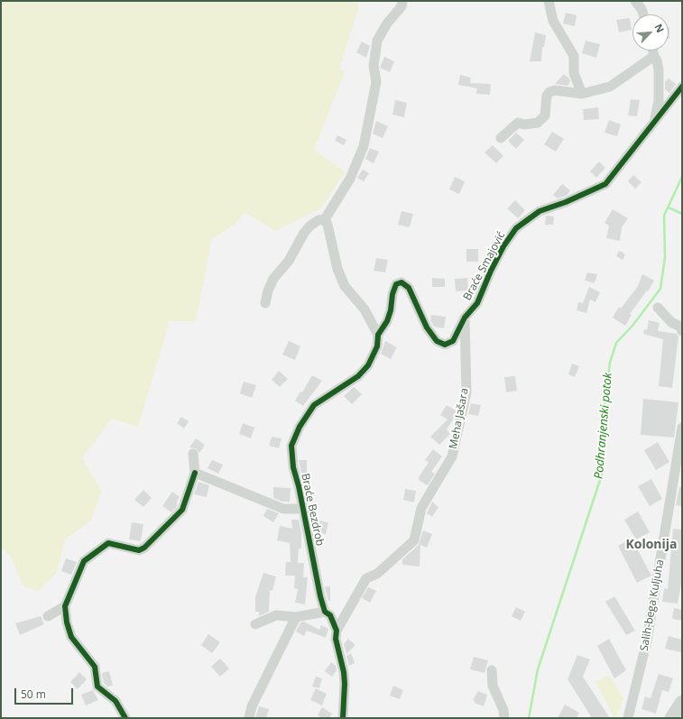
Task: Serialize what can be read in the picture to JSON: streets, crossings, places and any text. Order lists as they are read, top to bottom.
{
  "streets": {
    "street": [
      "Braće Smajović",
      "Meha Jašara",
      "Braće Bezdrob",
      "Salih-bega Kuljuha"
    ]
  },
  "crossings": [
    ["Braće Smajović", "Meha Jašara"],
    ["Braće Smajović", "Braće Bezdrob"],
    ["Meha Jašara", "Braće Bezdrob"]
  ],
  "districts": ["Kolonija"],
  "water": ["Podhranjenski potok"],
  "scale_bar": "50 m",
  "north": "top right"
}
